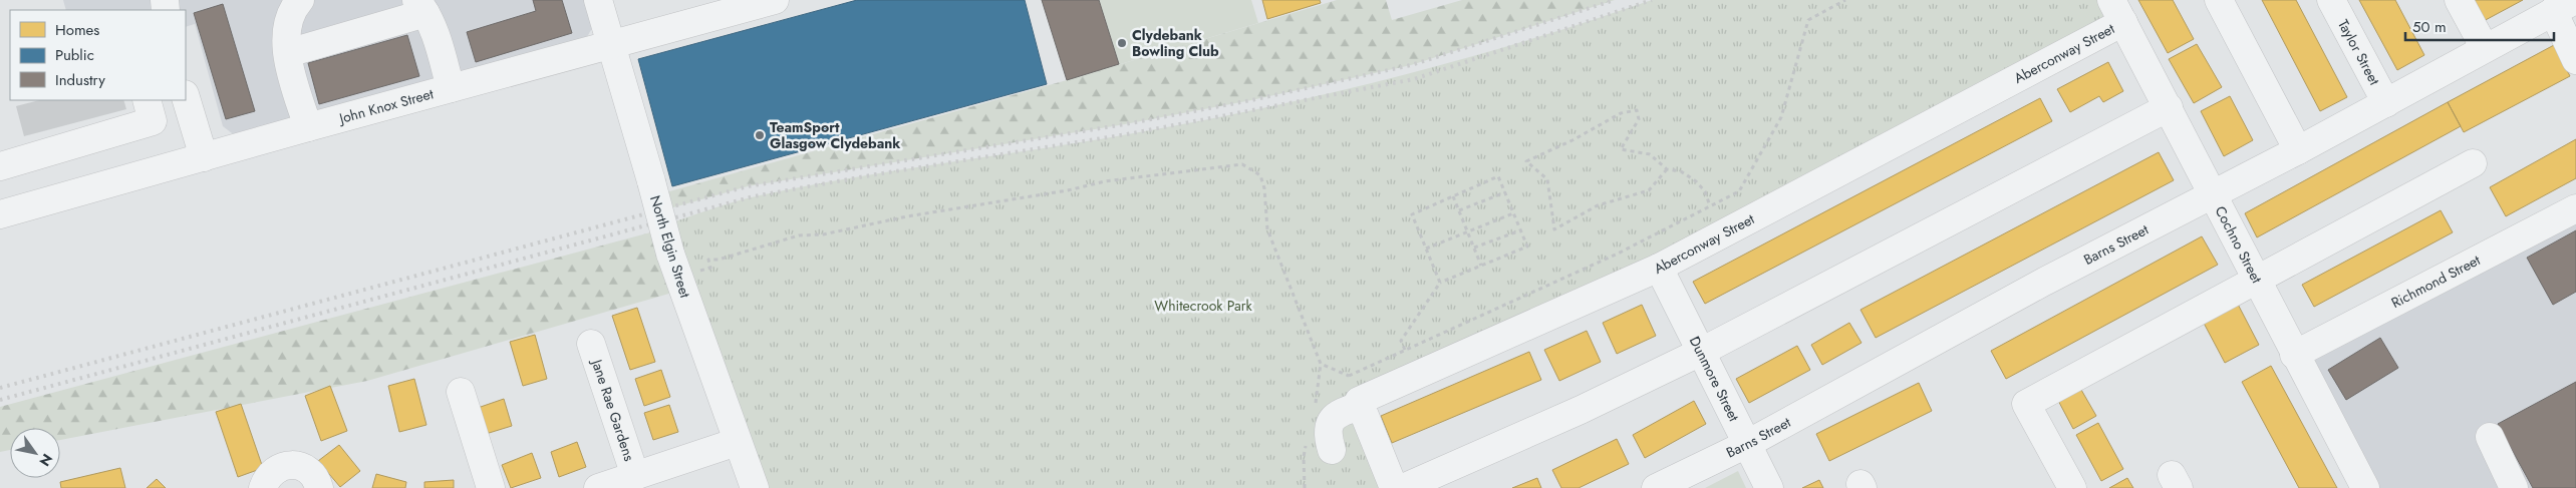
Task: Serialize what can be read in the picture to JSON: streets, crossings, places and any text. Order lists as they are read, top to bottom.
{
  "streets": {
    "street": [
      "Taylor Street",
      "Aberconway Street",
      "John Knox Street",
      "Cochno Street",
      "Barns Street",
      "North Elgin Street",
      "Richmond Street",
      "Dunmore Street",
      "Jane Rae Gardens"
    ]
  },
  "crossings": [
    ["Taylor Street", "Barns Street"],
    ["Aberconway Street", "Cochno Street"],
    ["Aberconway Street", "Dunmore Street"],
    ["John Knox Street", "North Elgin Street"],
    ["Cochno Street", "Barns Street"],
    ["Cochno Street", "Richmond Street"],
    ["Barns Street", "Dunmore Street"],
    ["North Elgin Street", "Jane Rae Gardens"]
  ],
  "parks": ["Whitecrook Park"],
  "places": ["Clydebank Bowling Club", "TeamSport Glasgow Clydebank"],
  "legend": ["Homes", "Public", "Industry"],
  "scale_bar": "50 m",
  "north": "bottom right"
}
